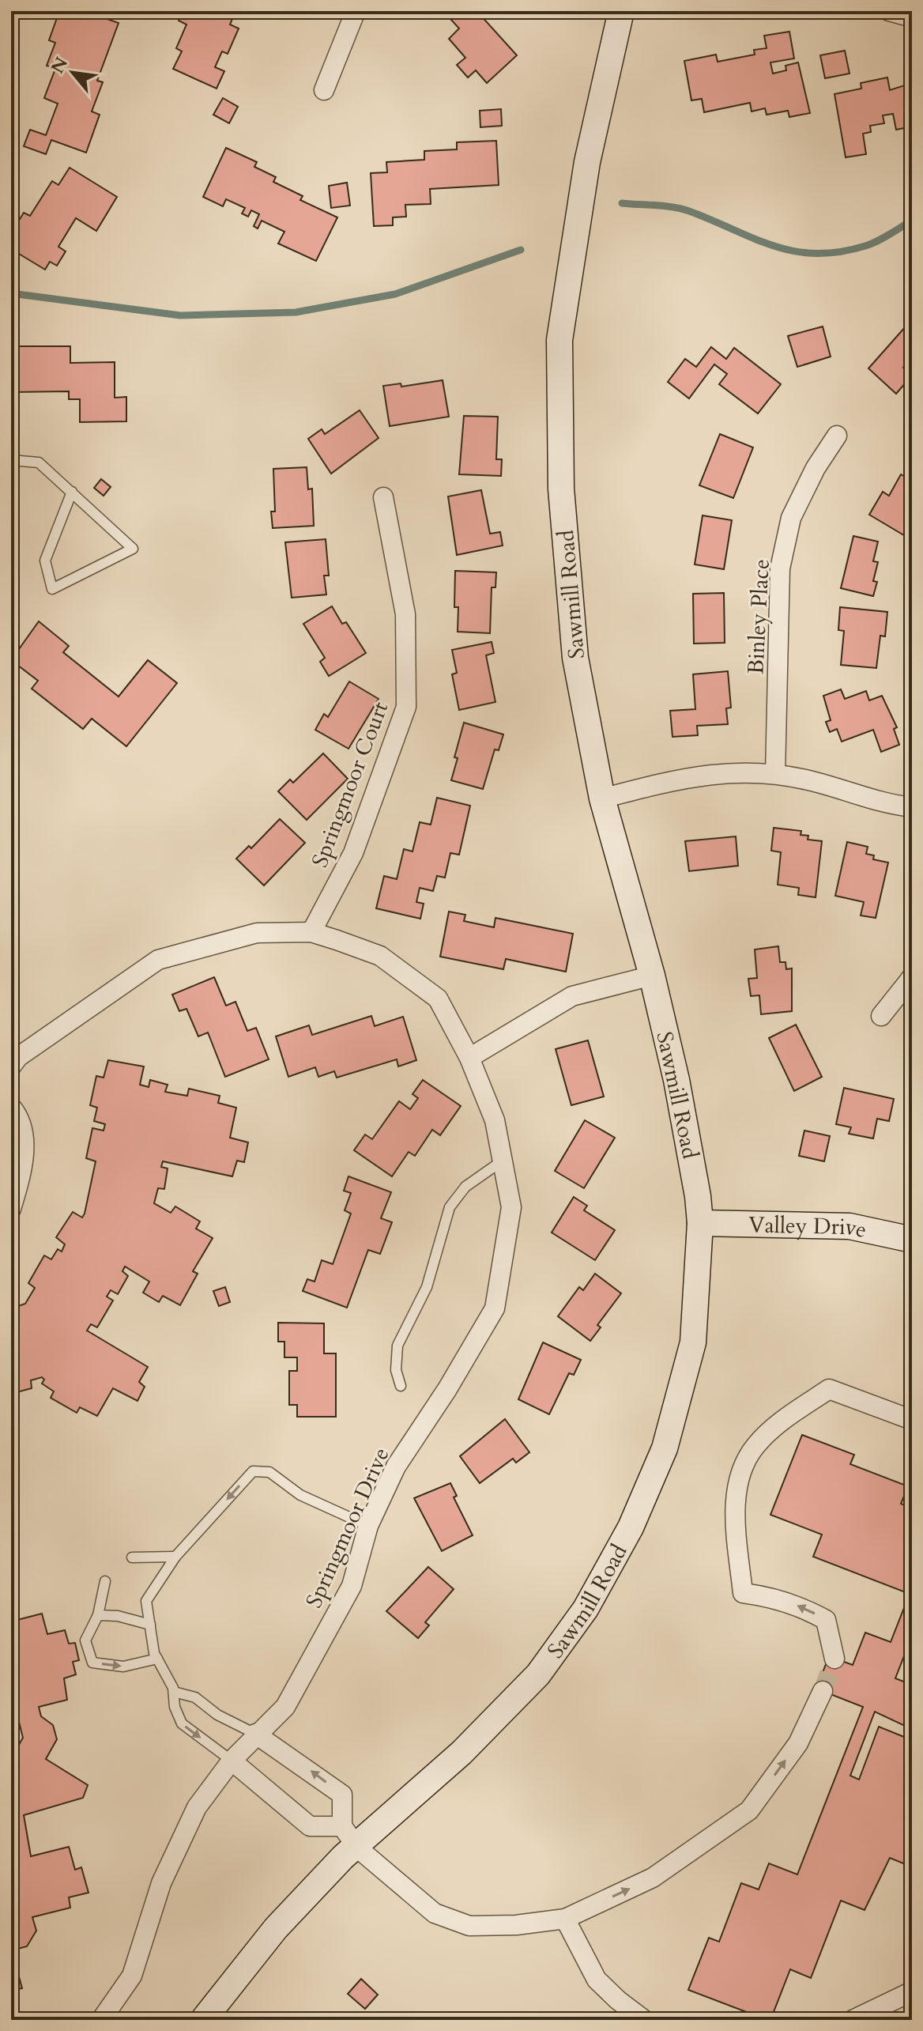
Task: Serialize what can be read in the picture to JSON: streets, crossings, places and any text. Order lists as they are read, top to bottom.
{
  "streets": {
    "street": [
      "Sawmill Road",
      "Binley Place",
      "Springmoor Court",
      "Valley Drive",
      "Springmoor Drive"
    ]
  },
  "crossings": [
    ["Sawmill Road", "Valley Drive"],
    ["Springmoor Court", "Springmoor Drive"]
  ],
  "north": "top left"
}
